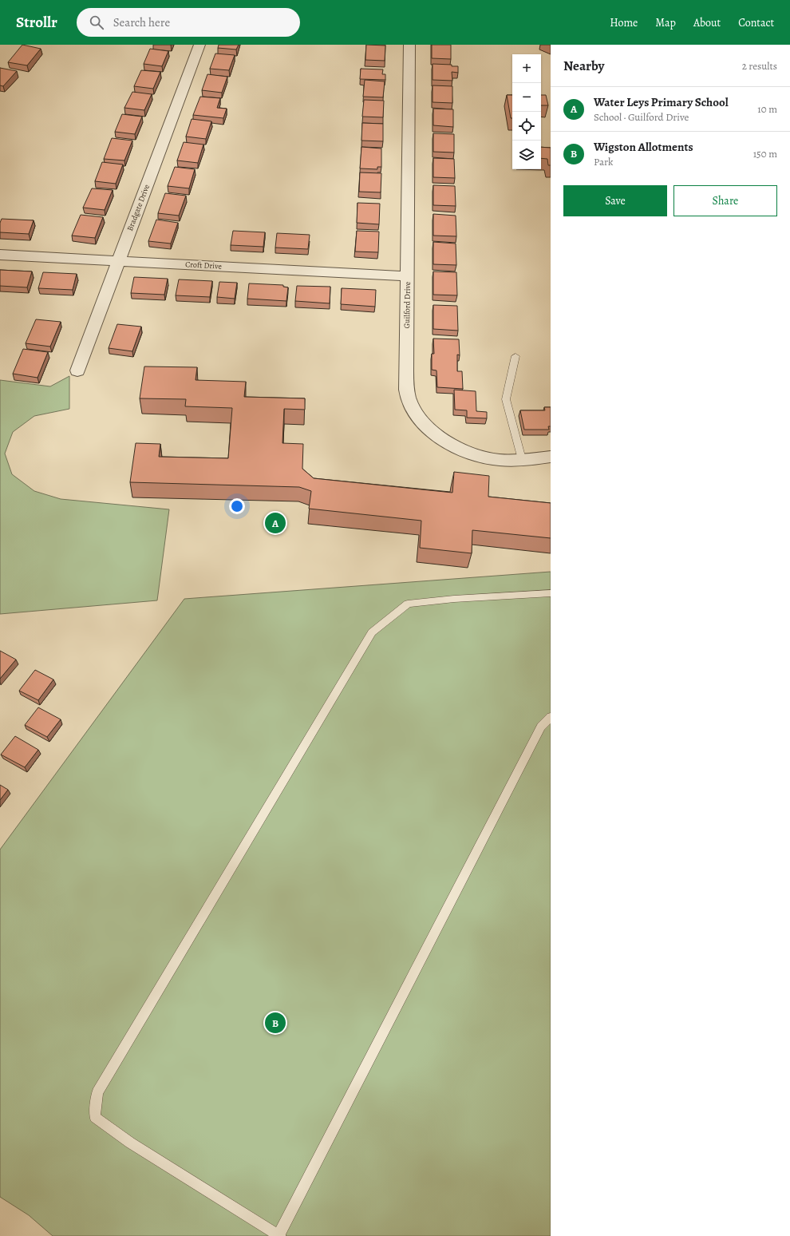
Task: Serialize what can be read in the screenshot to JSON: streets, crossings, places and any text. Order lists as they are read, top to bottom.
{
  "streets": {
    "street": ["Bradgate Drive", "Croft Drive", "Guilford Drive"]
  },
  "crossings": [
    ["Bradgate Drive", "Croft Drive"],
    ["Croft Drive", "Guilford Drive"]
  ],
  "page": {
    "header": "Strollr",
    "search": "Search here",
    "nav": [
      "Home",
      "Map",
      "About",
      "Contact"
    ],
    "heading": ["Nearby", "2 results"],
    "map_buttons": ["+", "−"],
    "list": [
      {
        "mark": "A",
        "name": "Water Leys Primary School",
        "note": "School · Guilford Drive",
        "value": "10 m"
      },
      {
        "mark": "B",
        "name": "Wigston Allotments",
        "note": "Park",
        "value": "150 m"
      }
    ],
    "buttons": ["Save", "Share"],
    "pins": ["A", "B"]
  }
}
